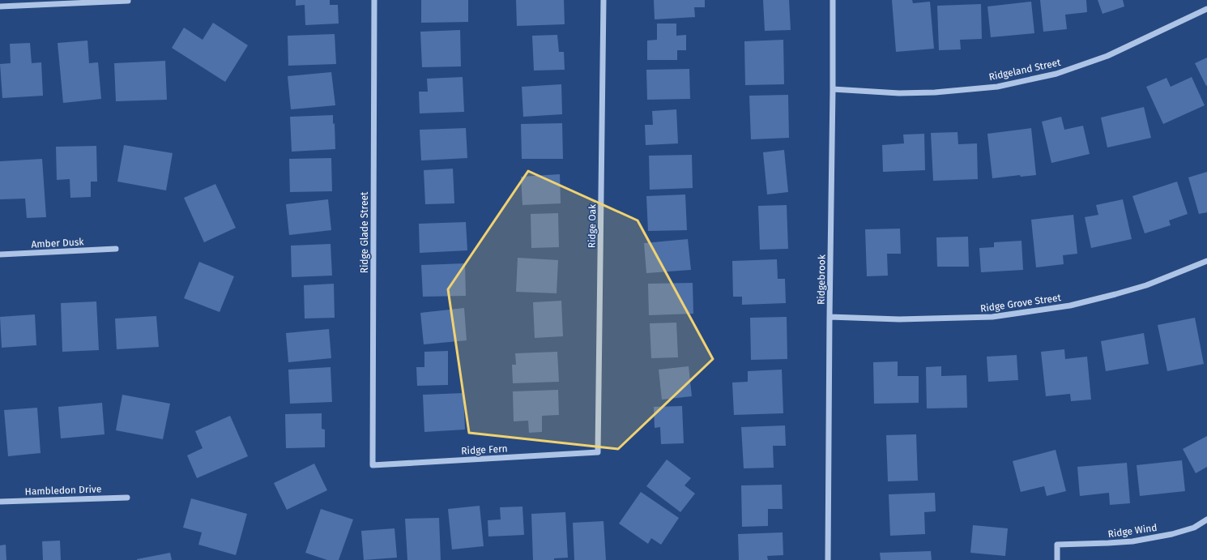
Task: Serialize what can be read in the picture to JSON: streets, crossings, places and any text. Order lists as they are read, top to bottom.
{
  "streets": {
    "street": [
      "Ridgeland Street",
      "Ridge Oak",
      "Ridge Glade Street",
      "Amber Dusk",
      "Ridgebrook",
      "Ridge Grove Street",
      "Ridge Fern",
      "Hambledon Drive",
      "Ridge Wind"
    ]
  },
  "crossings": [
    ["Ridgeland Street", "Ridgebrook"],
    ["Ridge Oak", "Ridge Fern"],
    ["Ridge Glade Street", "Ridge Fern"],
    ["Ridgebrook", "Ridge Grove Street"]
  ]
}
